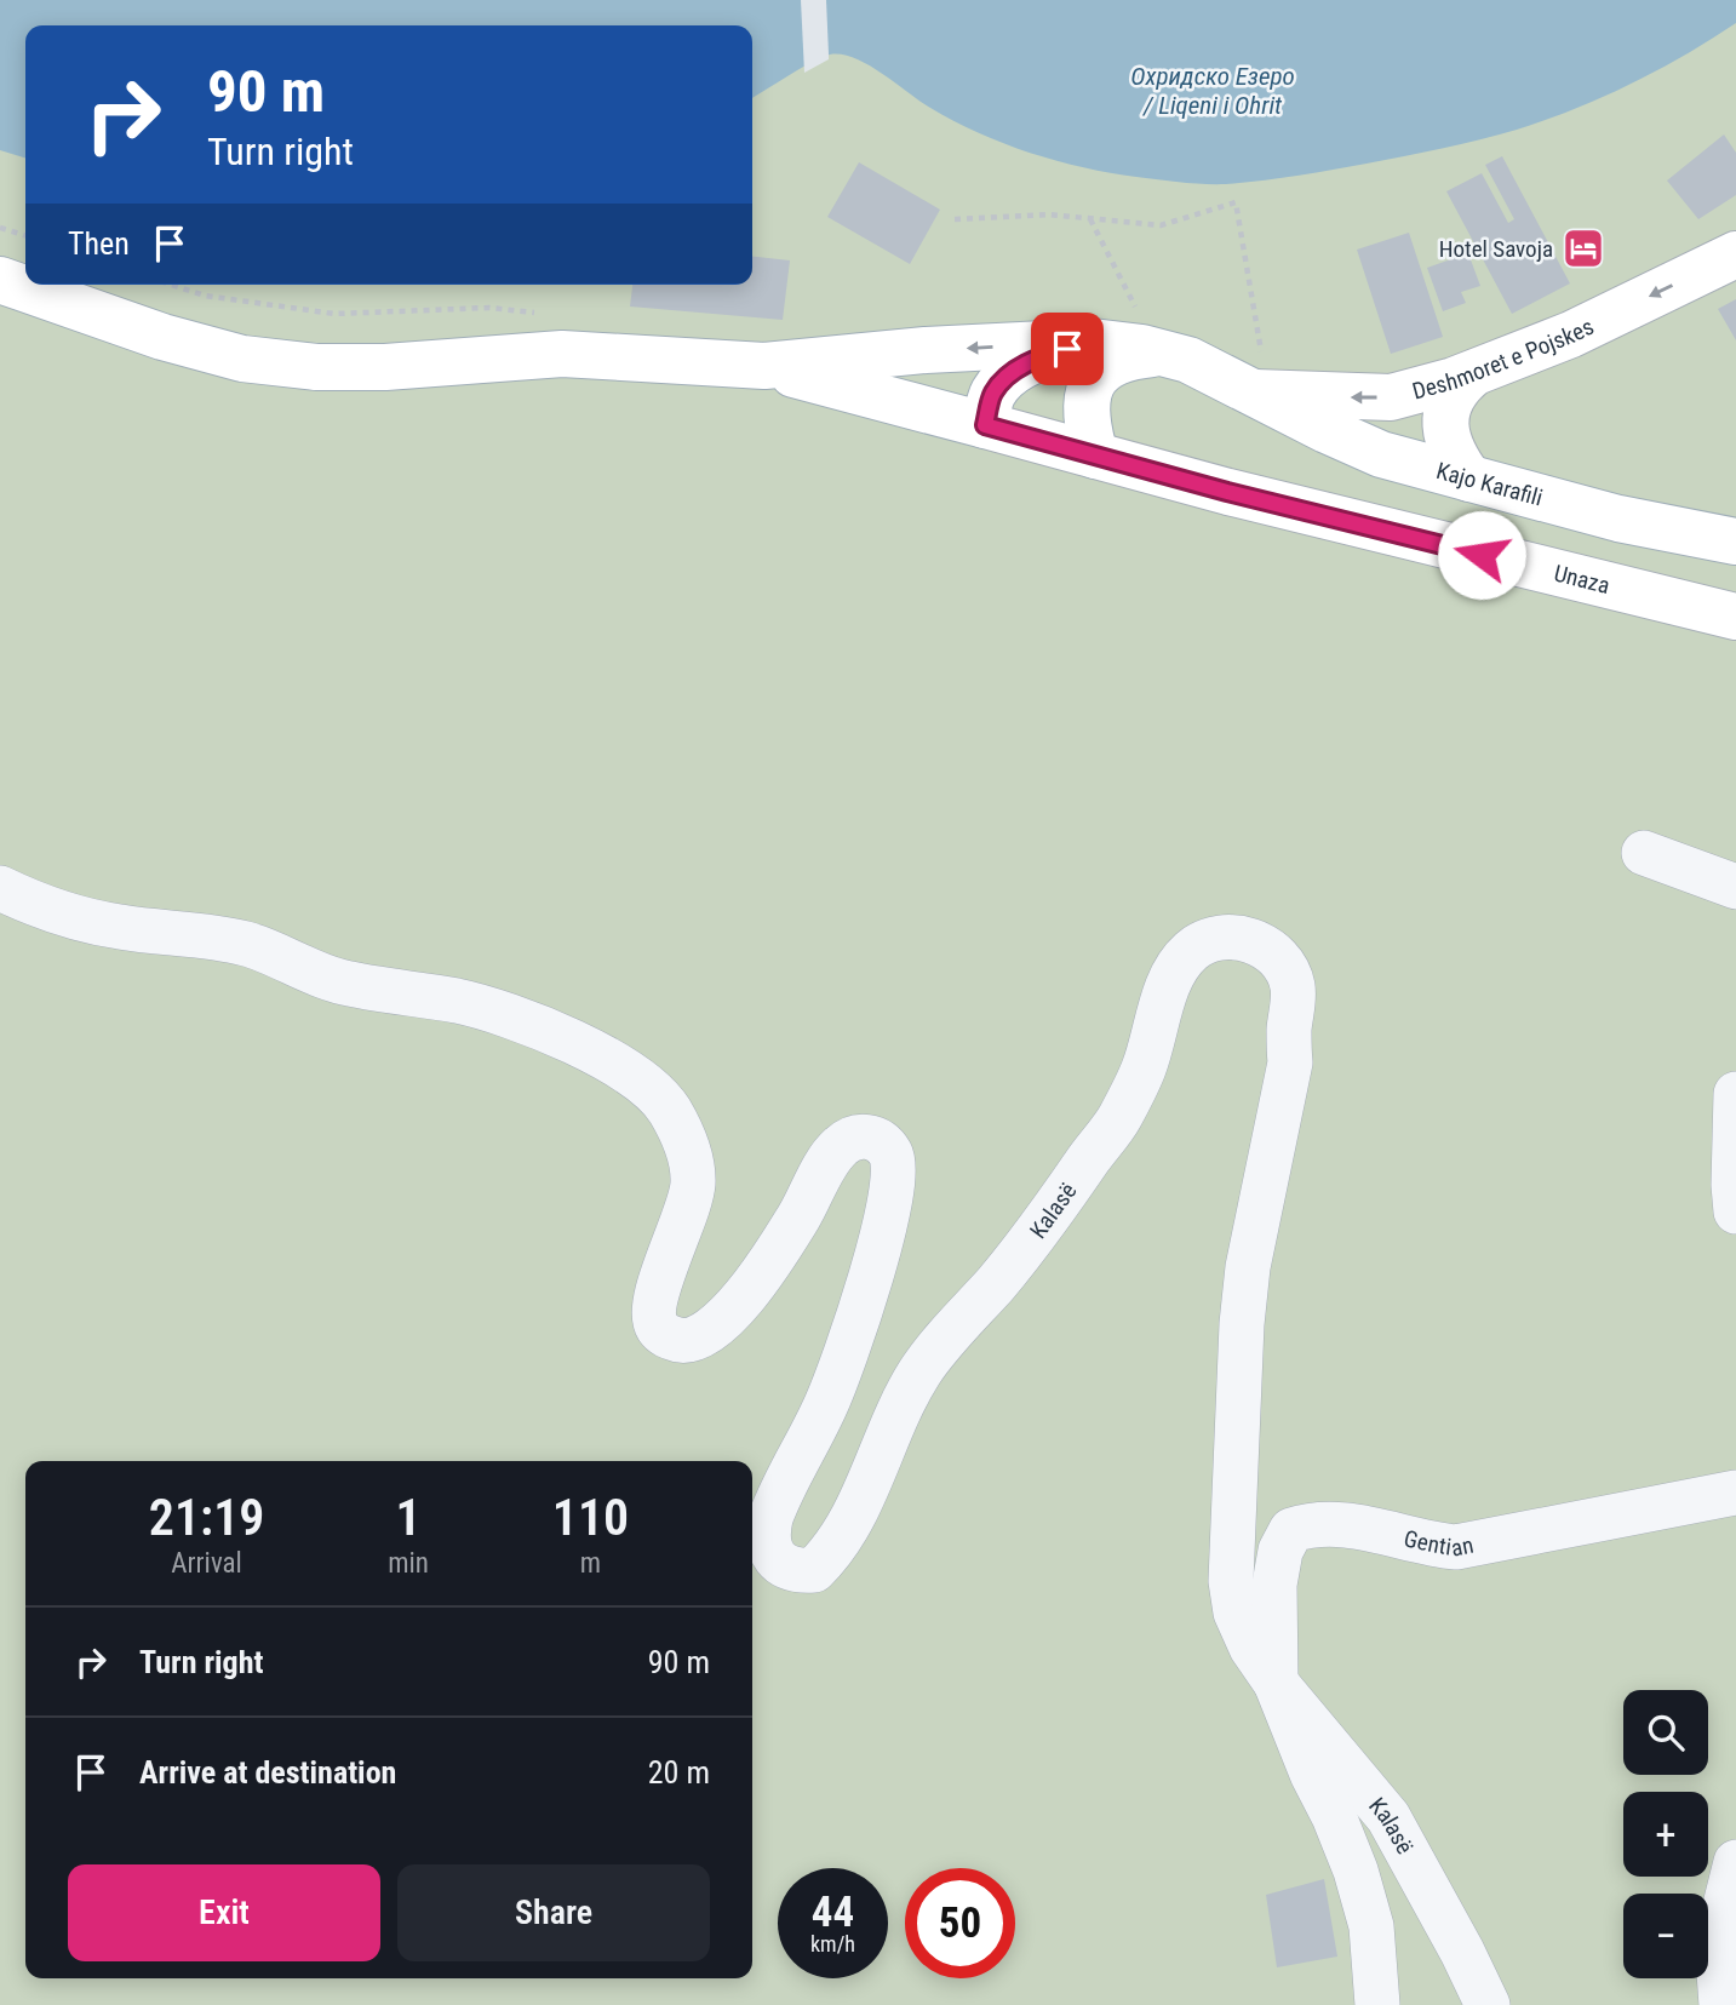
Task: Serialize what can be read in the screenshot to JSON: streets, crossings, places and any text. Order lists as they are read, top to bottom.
{
  "streets": {
    "main road": ["Deshmoret e Pojskes", "Kajo Karafili", "Unaza"],
    "street": ["Kalasë", "Gentian"]
  },
  "crossings": [
    ["Deshmoret e Pojskes", "Kajo Karafili"],
    ["Kalasë", "Gentian"]
  ],
  "one_way": ["Deshmoret e Pojskes"],
  "water": ["Охридско Езеро / Liqeni i Ohrit"],
  "places": {
    "hotel": ["Hotel Savoja"]
  },
  "page": {
    "turn": ["90 m", "Turn right"],
    "then": "Then",
    "eta": [
      "21:19",
      "Arrival",
      "1",
      "min",
      "110",
      "m"
    ],
    "list": [
      {
        "name": "Turn right",
        "value": "90 m"
      },
      {
        "name": "Arrive at destination",
        "value": "20 m"
      }
    ],
    "map_buttons": ["+", "−"],
    "buttons": ["Exit", "Share"],
    "speed": "44 km/h",
    "limit": "50"
  }
}
